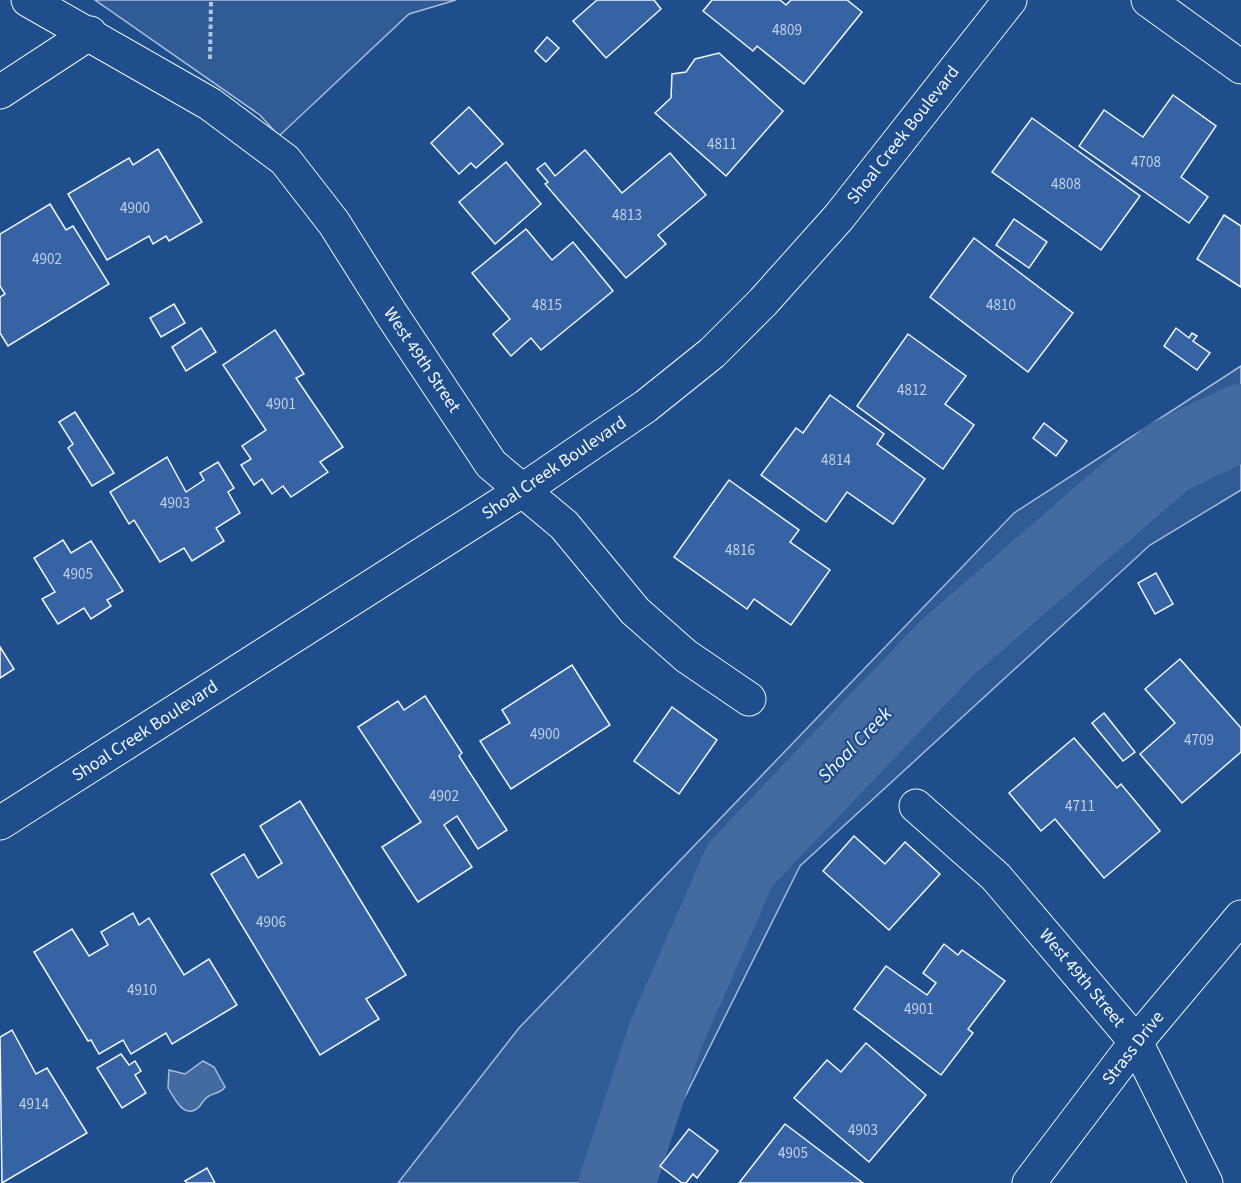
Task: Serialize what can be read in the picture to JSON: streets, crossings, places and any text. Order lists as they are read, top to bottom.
{
  "streets": {
    "street": ["Shoal Creek Boulevard", "West 49th Street", "Strass Drive"]
  },
  "crossings": [
    ["Shoal Creek Boulevard", "West 49th Street"],
    ["West 49th Street", "Strass Drive"]
  ],
  "water": ["Shoal Creek"],
  "house_numbers": [
    "4809",
    "4811",
    "4708",
    "4808",
    "4900",
    "4813",
    "4902",
    "4815",
    "4810",
    "4812",
    "4901",
    "4814",
    "4903",
    "4816",
    "4905",
    "4900",
    "4709",
    "4902",
    "4711",
    "4906",
    "4910",
    "4901",
    "4914",
    "4903",
    "4905"
  ]
}
